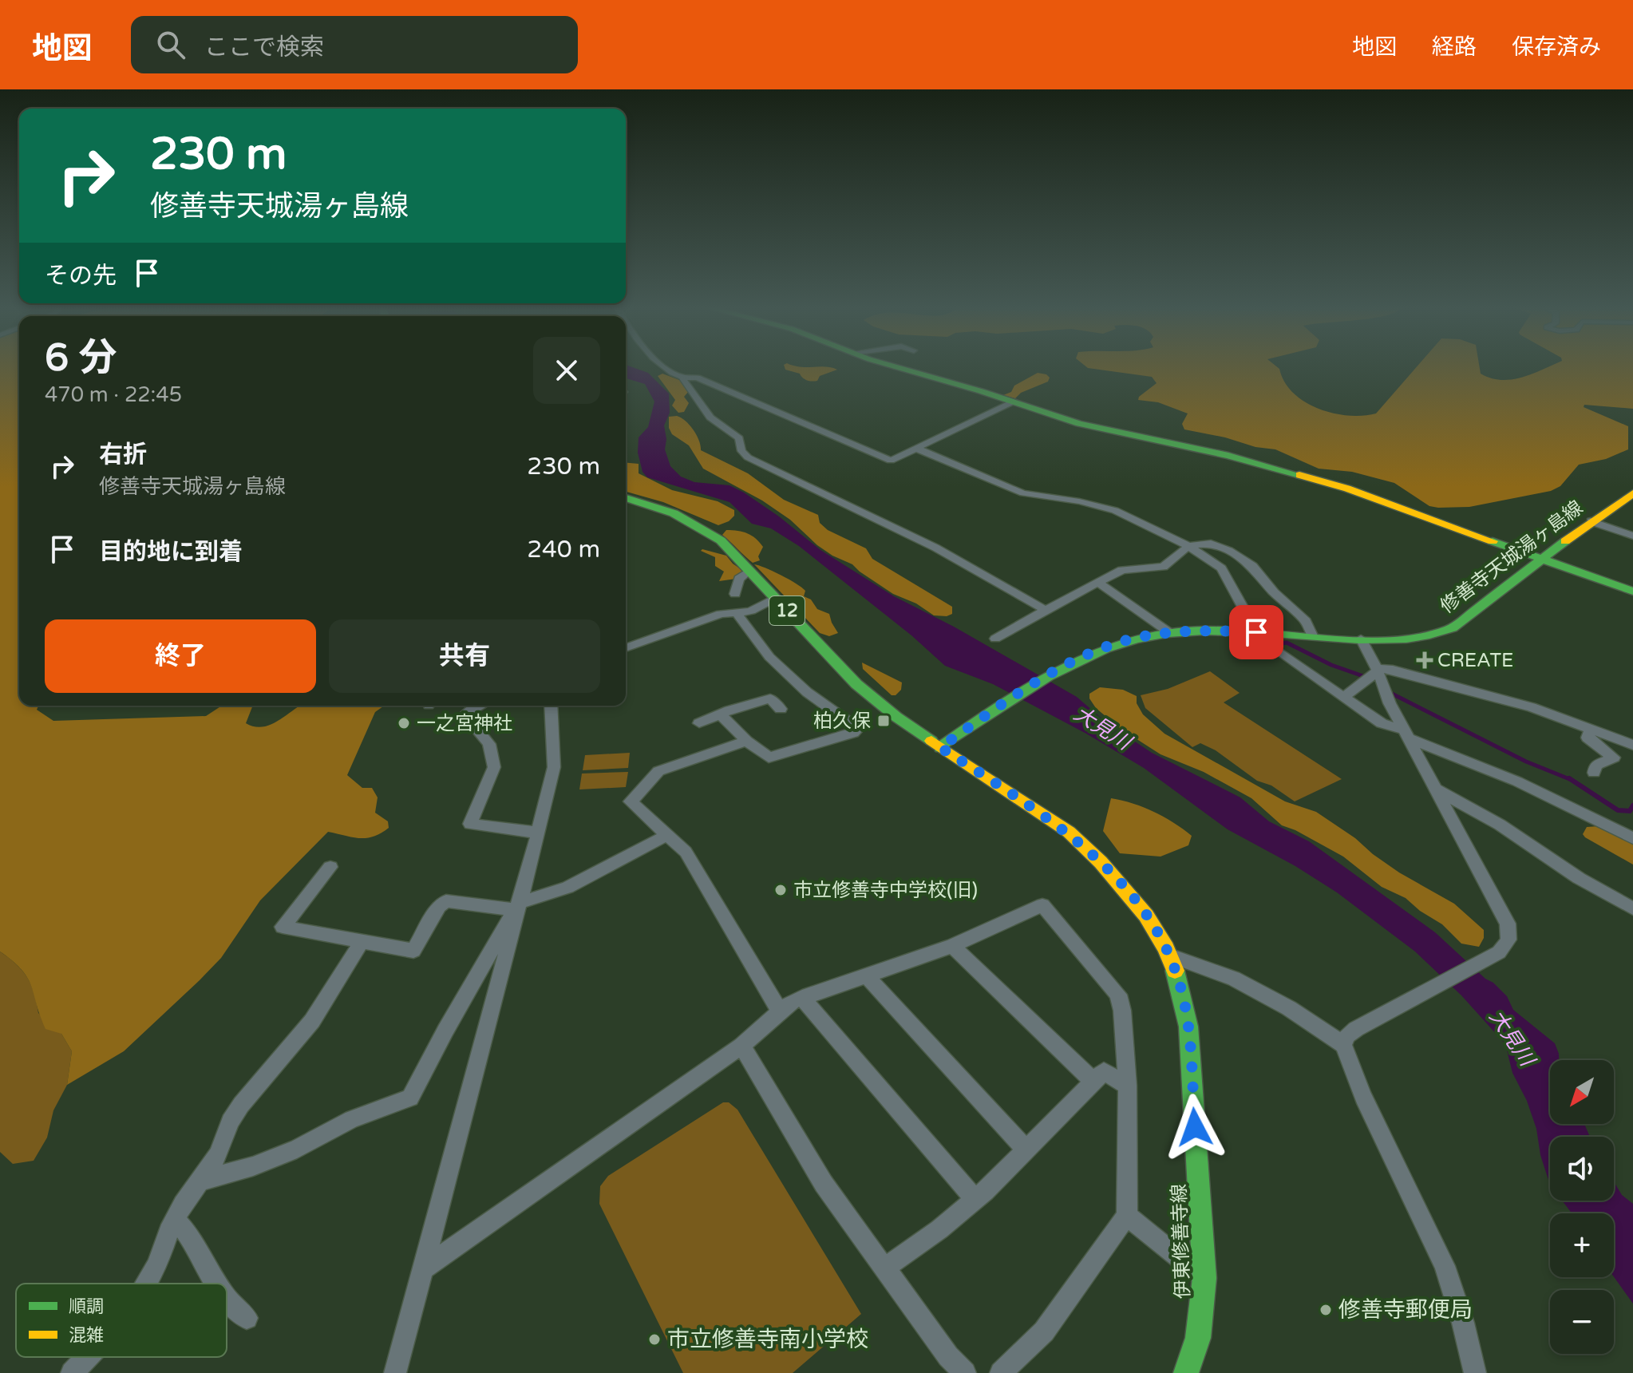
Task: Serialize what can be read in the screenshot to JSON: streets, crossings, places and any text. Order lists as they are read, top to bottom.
{
  "streets": {
    "main road": ["修善寺天城湯ヶ島線", "12", "伊東修善寺線"]
  },
  "crossings": [
    ["修善寺天城湯ヶ島線", "伊東修善寺線"]
  ],
  "water": ["大見川"],
  "places": {
    "health": ["CREATE"],
    "transit": ["柏久保"],
    "other": [
      "一之宮神社",
      "市立修善寺中学校(旧)",
      "修善寺郵便局",
      "市立修善寺南小学校"
    ]
  },
  "legend": ["順調", "混雑"],
  "north": "bottom left",
  "page": {
    "header": "地図",
    "search": "ここで検索",
    "nav": ["地図", "経路", "保存済み"],
    "turn": ["230 m", "修善寺天城湯ヶ島線"],
    "then": "その先",
    "heading": ["6 分", "470 m · 22:45"],
    "list": [
      {
        "name": "右折",
        "note": "修善寺天城湯ヶ島線",
        "value": "230 m"
      },
      {
        "name": "目的地に到着",
        "value": "240 m"
      }
    ],
    "buttons": ["終了", "共有"],
    "map_buttons": ["+", "−"]
  }
}
